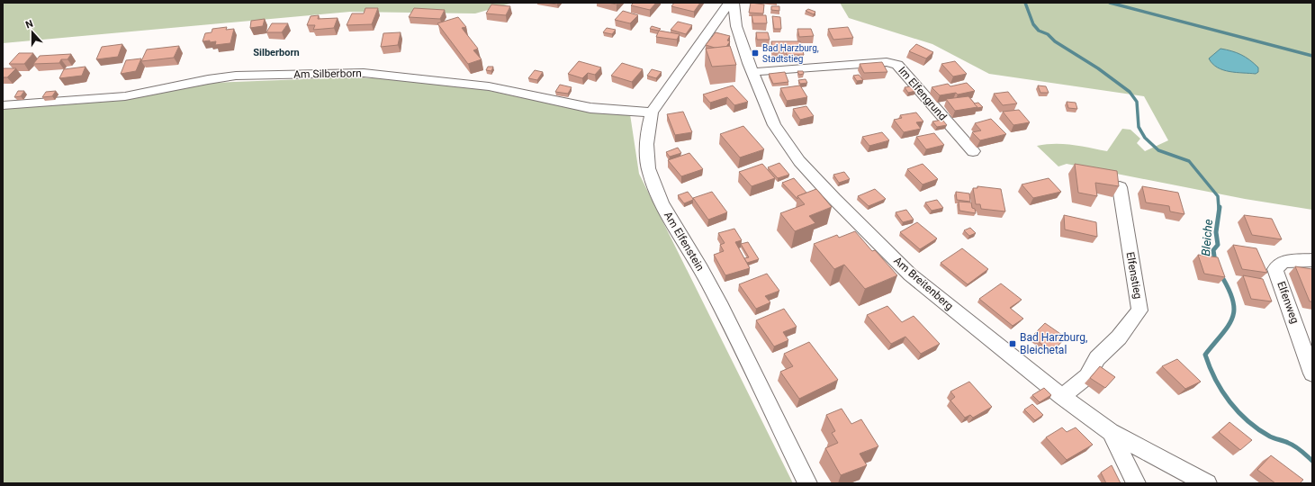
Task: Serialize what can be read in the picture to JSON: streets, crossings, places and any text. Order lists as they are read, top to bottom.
{
  "streets": {
    "street": [
      "Am Silberborn",
      "Im Elfengrund",
      "Am Elfenstein",
      "Elfenstieg",
      "Am Breitenberg",
      "Elfenweg"
    ]
  },
  "crossings": [
    ["Am Silberborn", "Am Elfenstein"],
    ["Im Elfengrund", "Am Breitenberg"],
    ["Elfenstieg", "Am Breitenberg"]
  ],
  "districts": ["Silberborn"],
  "water": ["Bleiche"],
  "places": {
    "transit": ["Bad Harzburg, Stadtstieg", "Bad Harzburg, Bleichetal"]
  },
  "north": "top"
}
